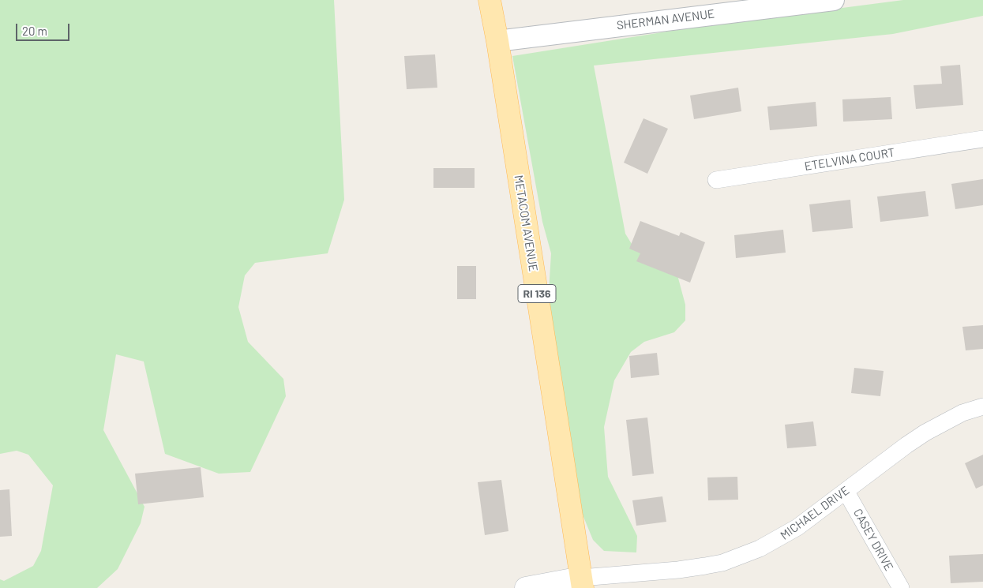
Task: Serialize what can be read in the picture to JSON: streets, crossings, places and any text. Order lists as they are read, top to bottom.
{
  "streets": {
    "main road": ["METACOM AVENUE", "RI 136"],
    "street": [
      "SHERMAN AVENUE",
      "ETELVINA COURT",
      "MICHAEL DRIVE",
      "CASEY DRIVE"
    ]
  },
  "crossings": [
    ["SHERMAN AVENUE", "METACOM AVENUE"],
    ["METACOM AVENUE", "MICHAEL DRIVE"],
    ["MICHAEL DRIVE", "CASEY DRIVE"]
  ],
  "scale_bar": "20 m"
}
